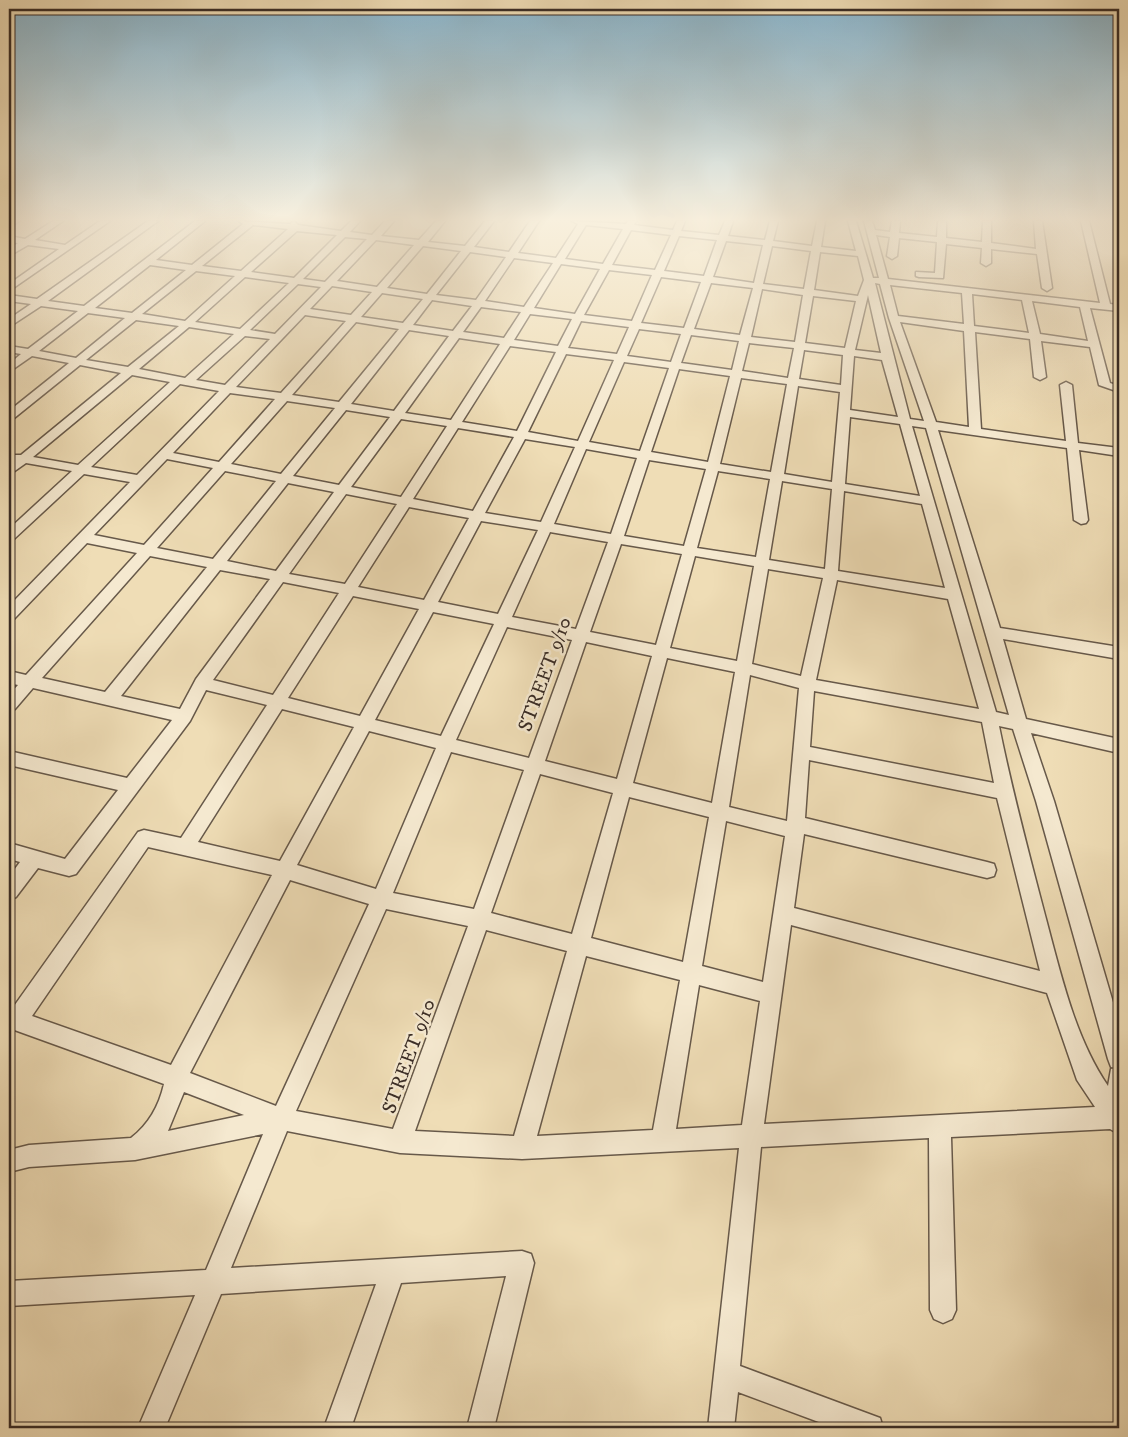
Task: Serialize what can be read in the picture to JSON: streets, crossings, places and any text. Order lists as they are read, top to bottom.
{
  "streets": {
    "street": ["STREET 9/10"]
  }
}
